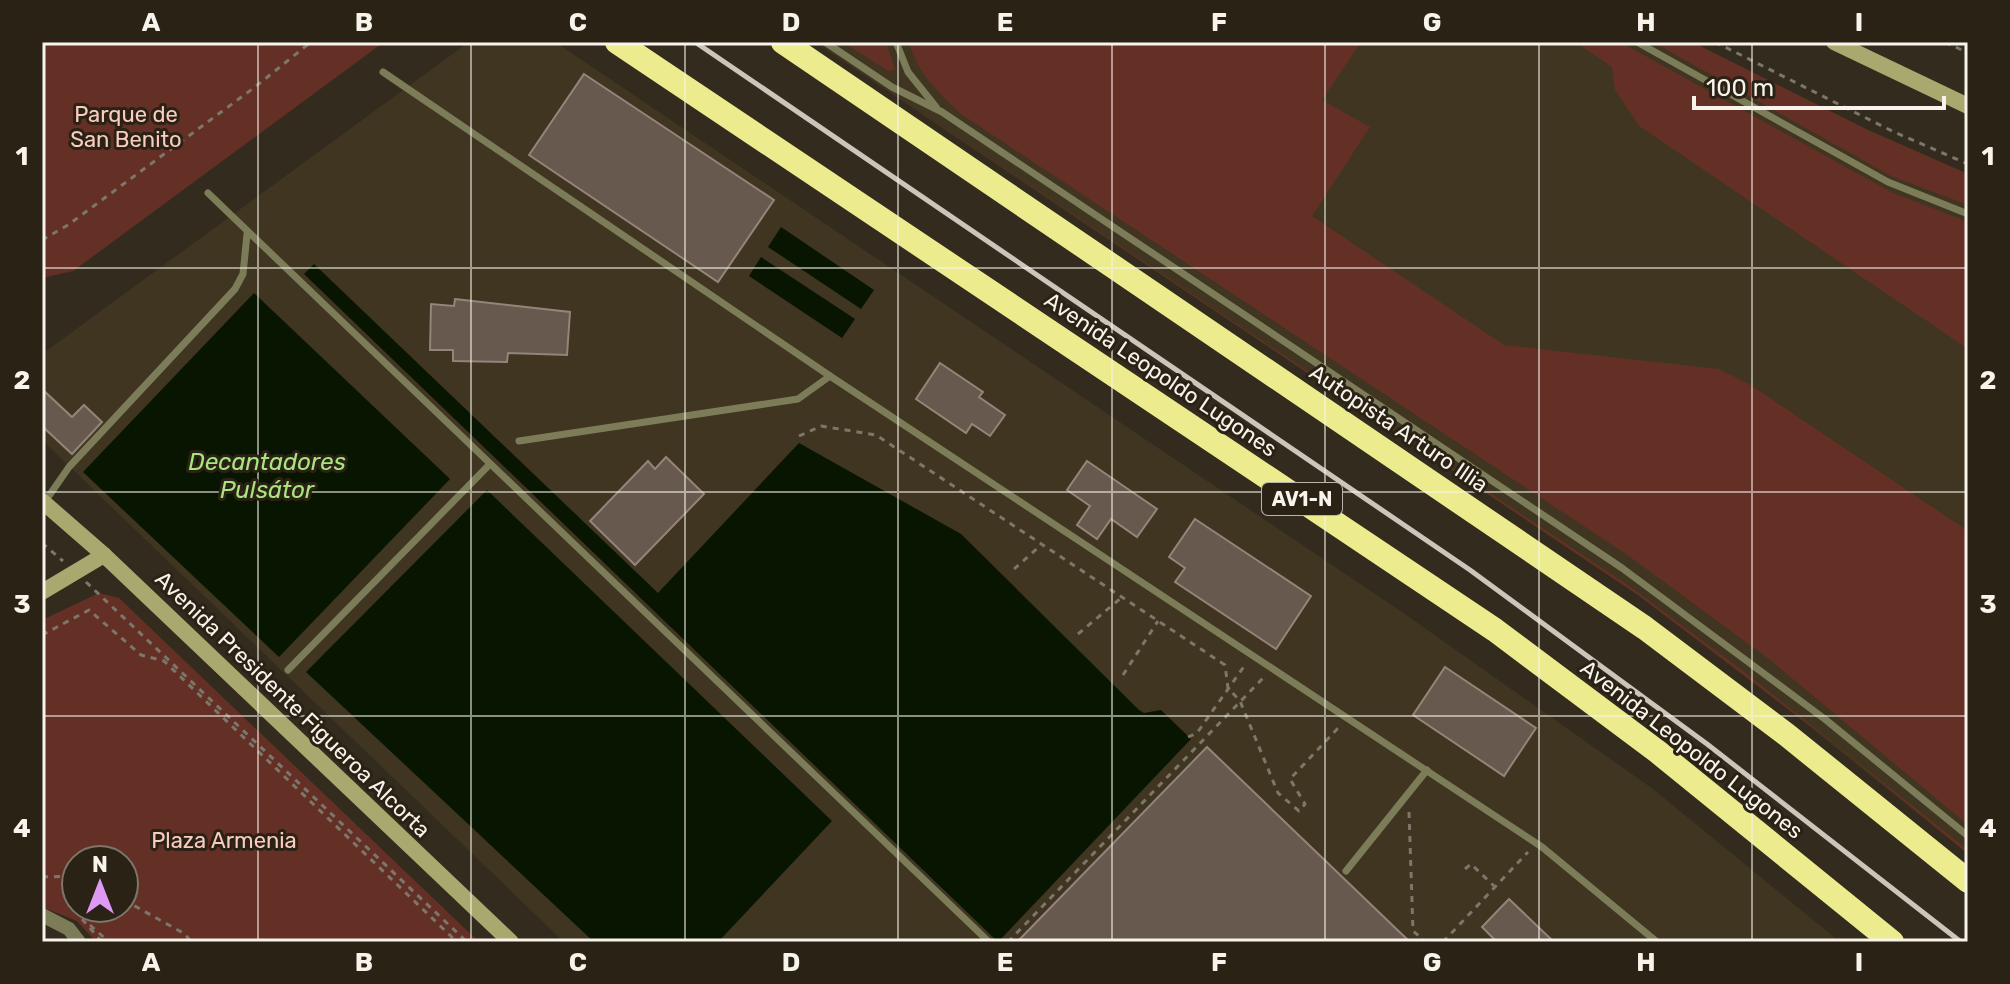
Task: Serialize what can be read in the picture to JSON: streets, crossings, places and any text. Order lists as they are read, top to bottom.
{
  "streets": {
    "highway": ["Avenida Leopoldo Lugones", "Autopista Arturo Illia", "AV1-N"],
    "main road": ["Avenida Presidente Figueroa Alcorta"]
  },
  "water": ["Decantadores Pulsátor"],
  "parks": ["Parque de San Benito", "Plaza Armenia"],
  "scale_bar": "100 m",
  "north": "top",
  "grid": {
    "columns": [
      "A",
      "B",
      "C",
      "D",
      "E",
      "F",
      "G",
      "H",
      "I"
    ],
    "rows": [
      "1",
      "2",
      "3",
      "4"
    ]
  }
}
